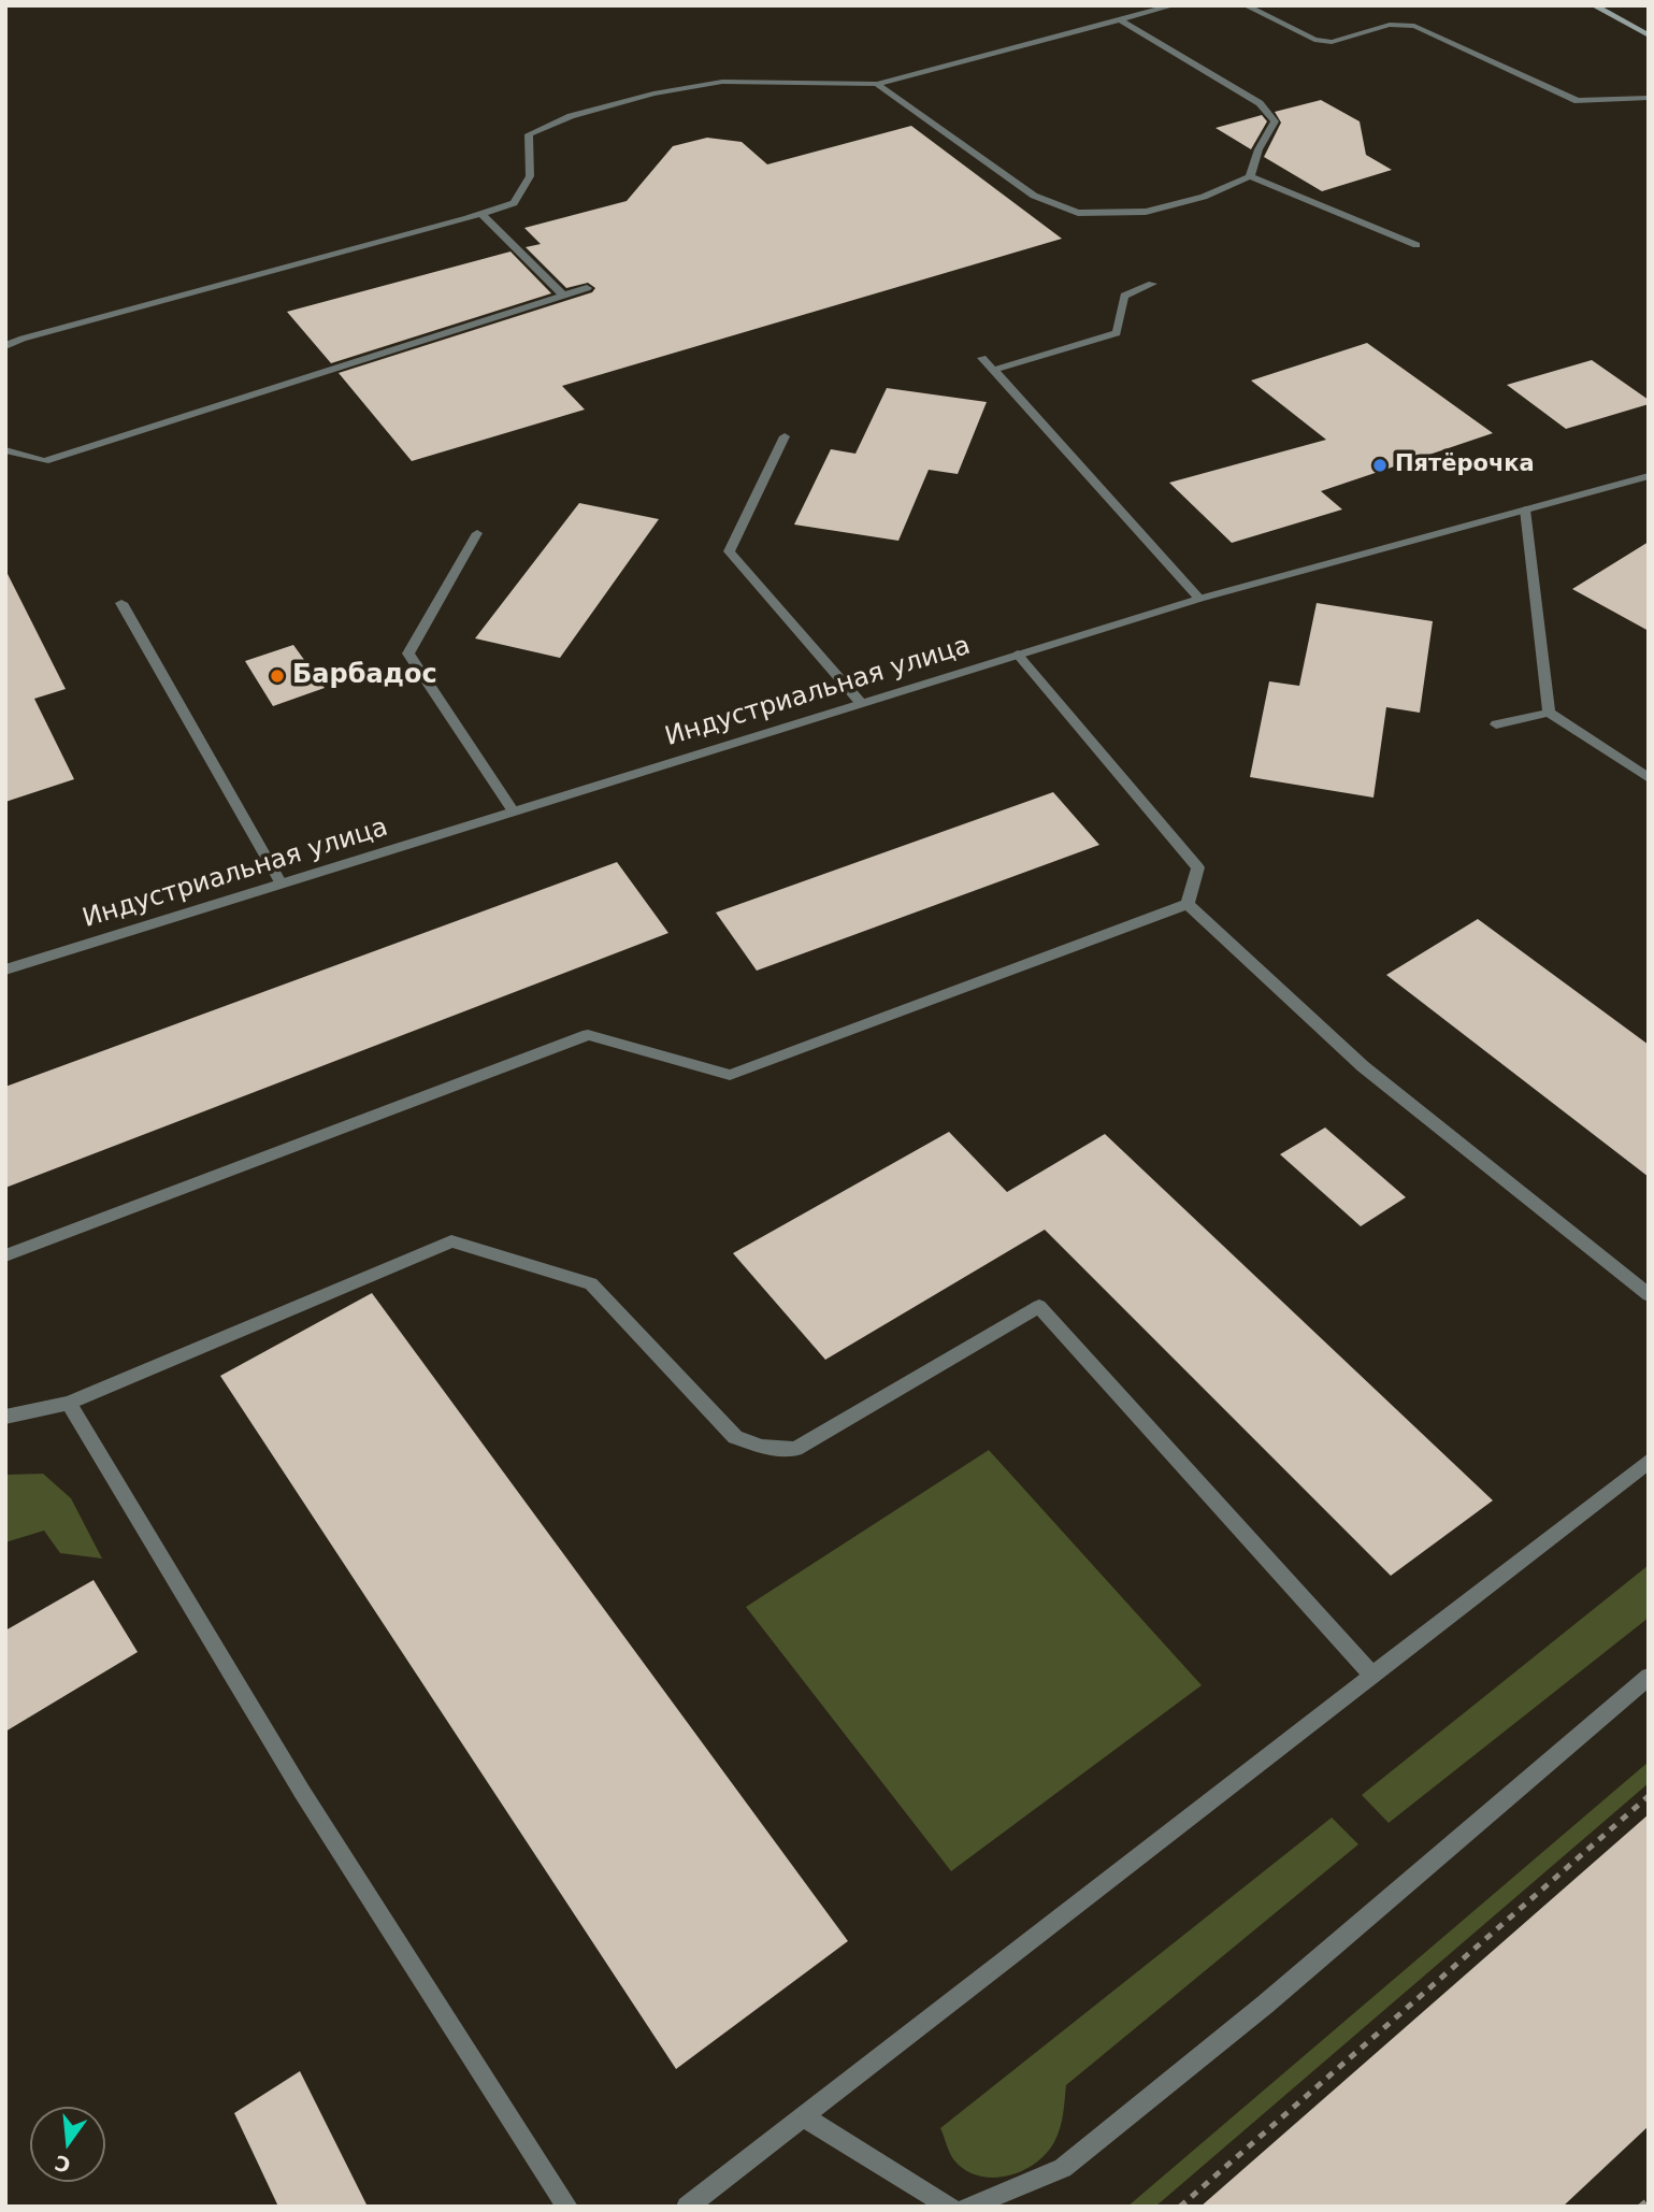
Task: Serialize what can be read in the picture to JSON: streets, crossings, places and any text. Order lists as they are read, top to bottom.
{
  "streets": {
    "street": ["Индустриальная улица"]
  },
  "places": ["Пятёрочка", "Барбадос"],
  "north": "bottom"
}
